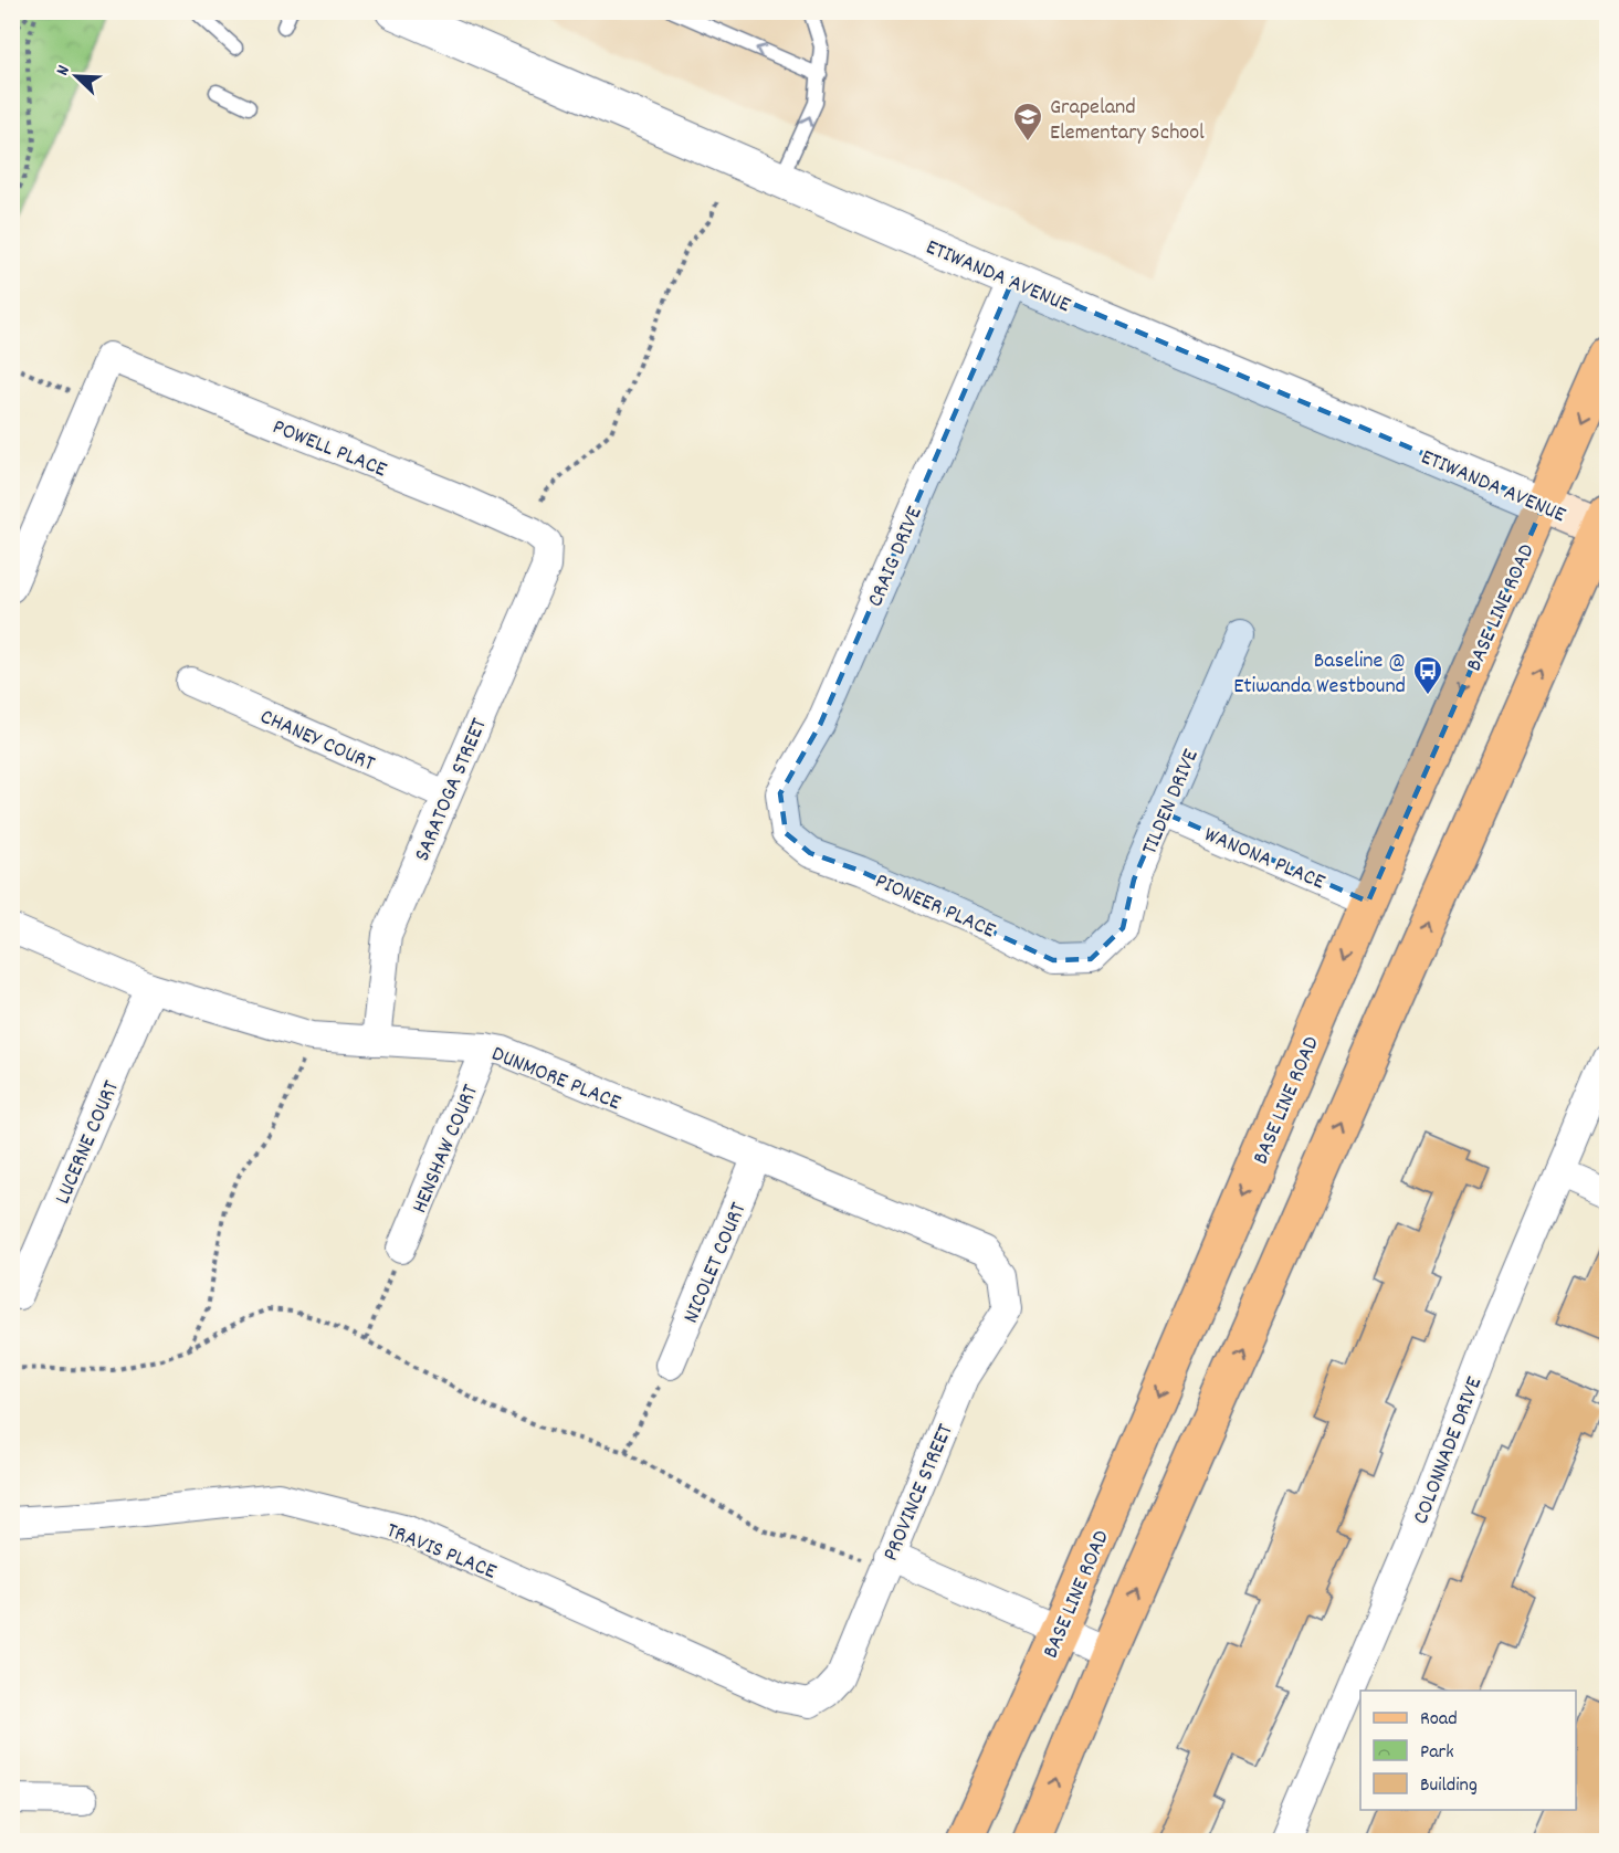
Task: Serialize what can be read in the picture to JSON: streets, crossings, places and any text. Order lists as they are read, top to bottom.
{
  "streets": {
    "main road": ["ETIWANDA AVENUE", "BASE LINE ROAD"],
    "street": [
      "POWELL PLACE",
      "CRAIG DRIVE",
      "CHANEY COURT",
      "SARATOGA STREET",
      "TILDEN DRIVE",
      "WANONA PLACE",
      "PIONEER PLACE",
      "DUNMORE PLACE",
      "LUCERNE COURT",
      "HENSHAW COURT",
      "NICOLET COURT",
      "COLONNADE DRIVE",
      "PROVINCE STREET",
      "TRAVIS PLACE"
    ]
  },
  "crossings": [
    ["ETIWANDA AVENUE", "CRAIG DRIVE"],
    ["ETIWANDA AVENUE", "BASE LINE ROAD"],
    ["POWELL PLACE", "SARATOGA STREET"],
    ["CRAIG DRIVE", "PIONEER PLACE"],
    ["BASE LINE ROAD", "WANONA PLACE"],
    ["CHANEY COURT", "SARATOGA STREET"],
    ["SARATOGA STREET", "DUNMORE PLACE"],
    ["TILDEN DRIVE", "WANONA PLACE"],
    ["TILDEN DRIVE", "PIONEER PLACE"],
    ["DUNMORE PLACE", "LUCERNE COURT"],
    ["DUNMORE PLACE", "HENSHAW COURT"],
    ["DUNMORE PLACE", "NICOLET COURT"],
    ["DUNMORE PLACE", "PROVINCE STREET"],
    ["PROVINCE STREET", "TRAVIS PLACE"]
  ],
  "places": {
    "school or university": ["Grapeland Elementary School"],
    "bus stop": ["Baseline @ Etiwanda Westbound"]
  },
  "legend": ["Road", "Park", "Building"],
  "north": "top left"
}
